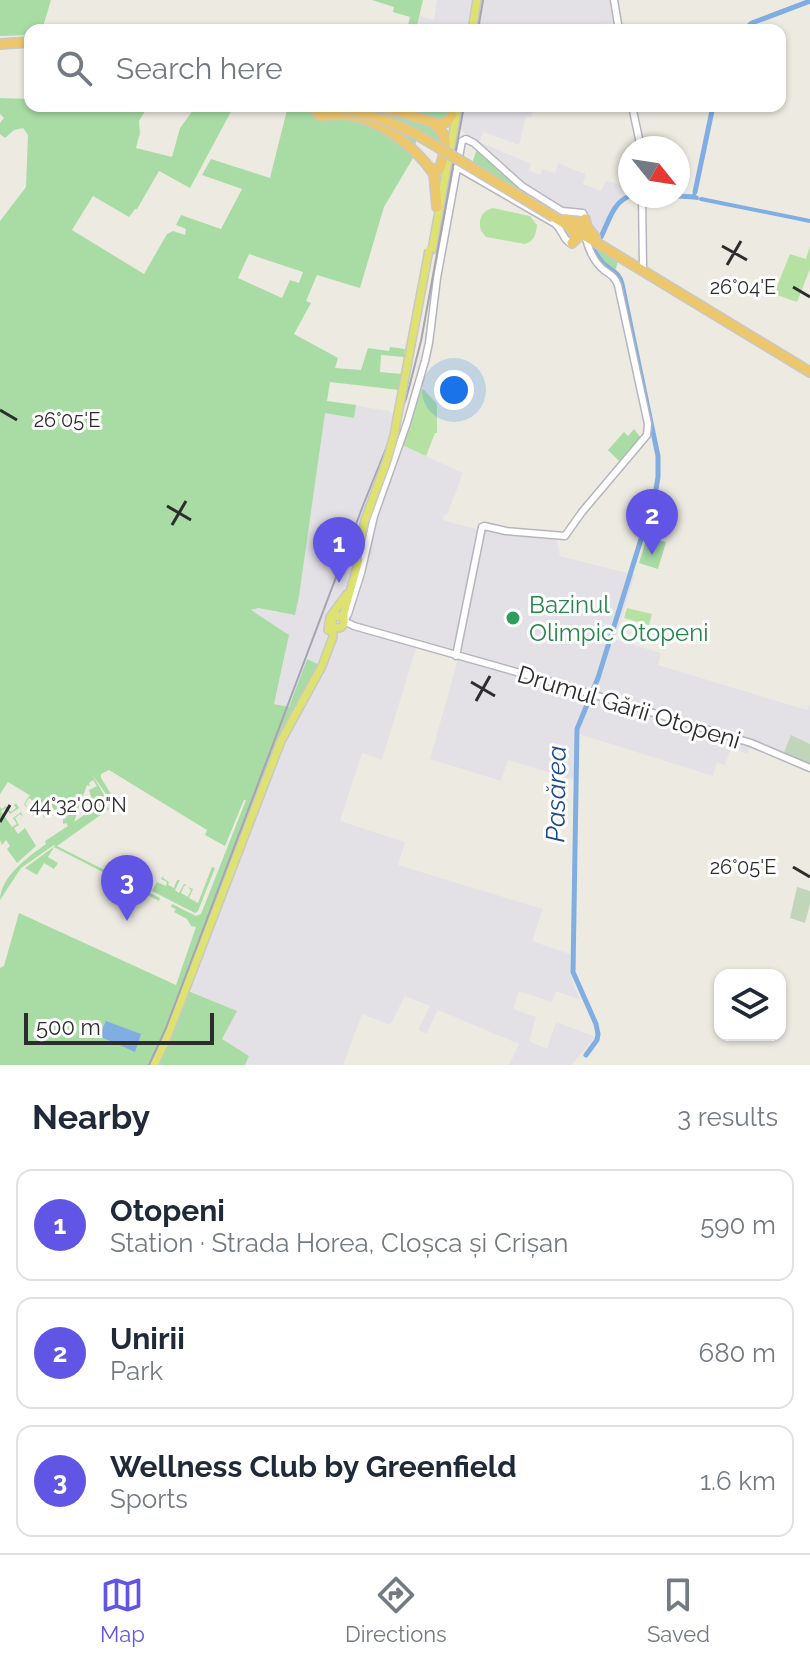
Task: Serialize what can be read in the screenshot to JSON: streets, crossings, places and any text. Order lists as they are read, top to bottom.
{
  "streets": {
    "street": ["Drumul Gării Otopeni"]
  },
  "water": ["Pasărea"],
  "places": ["Bazinul Olimpic Otopeni"],
  "scale_bar": "500 m",
  "north": "bottom right",
  "page": {
    "search": "Search here",
    "pins": ["2", "1", "3"],
    "scale": "500 m",
    "heading": ["Nearby", "3 results"],
    "list": [
      {
        "mark": "1",
        "name": "Otopeni",
        "note": "Station · Strada Horea, Cloșca și Crișan",
        "value": "590 m"
      },
      {
        "mark": "2",
        "name": "Unirii",
        "note": "Park",
        "value": "680 m"
      },
      {
        "mark": "3",
        "name": "Wellness Club by Greenfield",
        "note": "Sports",
        "value": "1.6 km"
      }
    ],
    "nav": ["Map", "Directions", "Saved"]
  },
  "coordinates": ["26°04'E", "26°05'E", "44°32'00\"N"]
}
